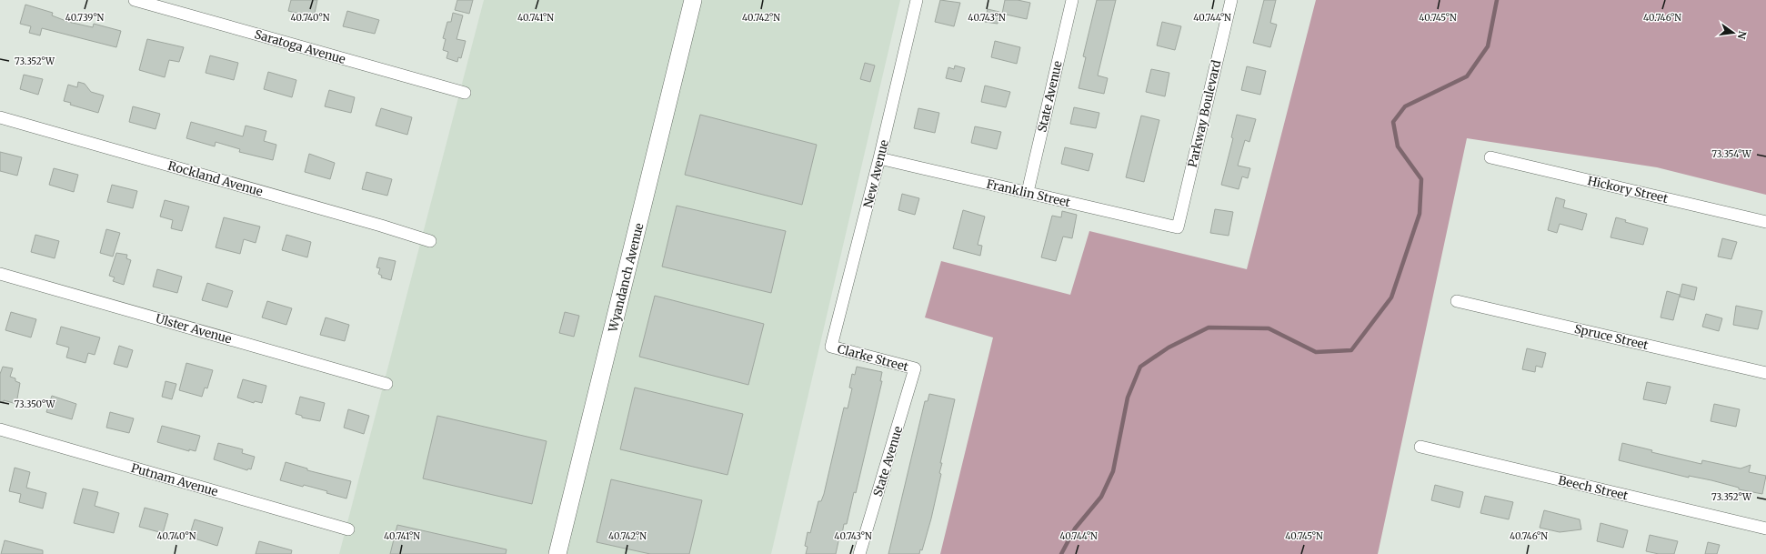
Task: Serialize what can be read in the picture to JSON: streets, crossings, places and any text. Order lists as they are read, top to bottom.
{
  "streets": {
    "street": [
      "Saratoga Avenue",
      "State Avenue",
      "Parkway Boulevard",
      "New Avenue",
      "Rockland Avenue",
      "Hickory Street",
      "Franklin Street",
      "Wyandanch Avenue",
      "Ulster Avenue",
      "Spruce Street",
      "Clarke Street",
      "Putnam Avenue",
      "Beech Street"
    ]
  },
  "crossings": [
    ["State Avenue", "Franklin Street"],
    ["State Avenue", "Clarke Street"],
    ["Parkway Boulevard", "Franklin Street"],
    ["New Avenue", "Franklin Street"],
    ["New Avenue", "Clarke Street"]
  ],
  "north": "right",
  "coordinates": [
    "40.739°N",
    "40.740°N",
    "40.741°N",
    "40.742°N",
    "40.743°N",
    "40.744°N",
    "40.745°N",
    "40.746°N",
    "73.352°W",
    "73.354°W",
    "73.350°W"
  ]
}
